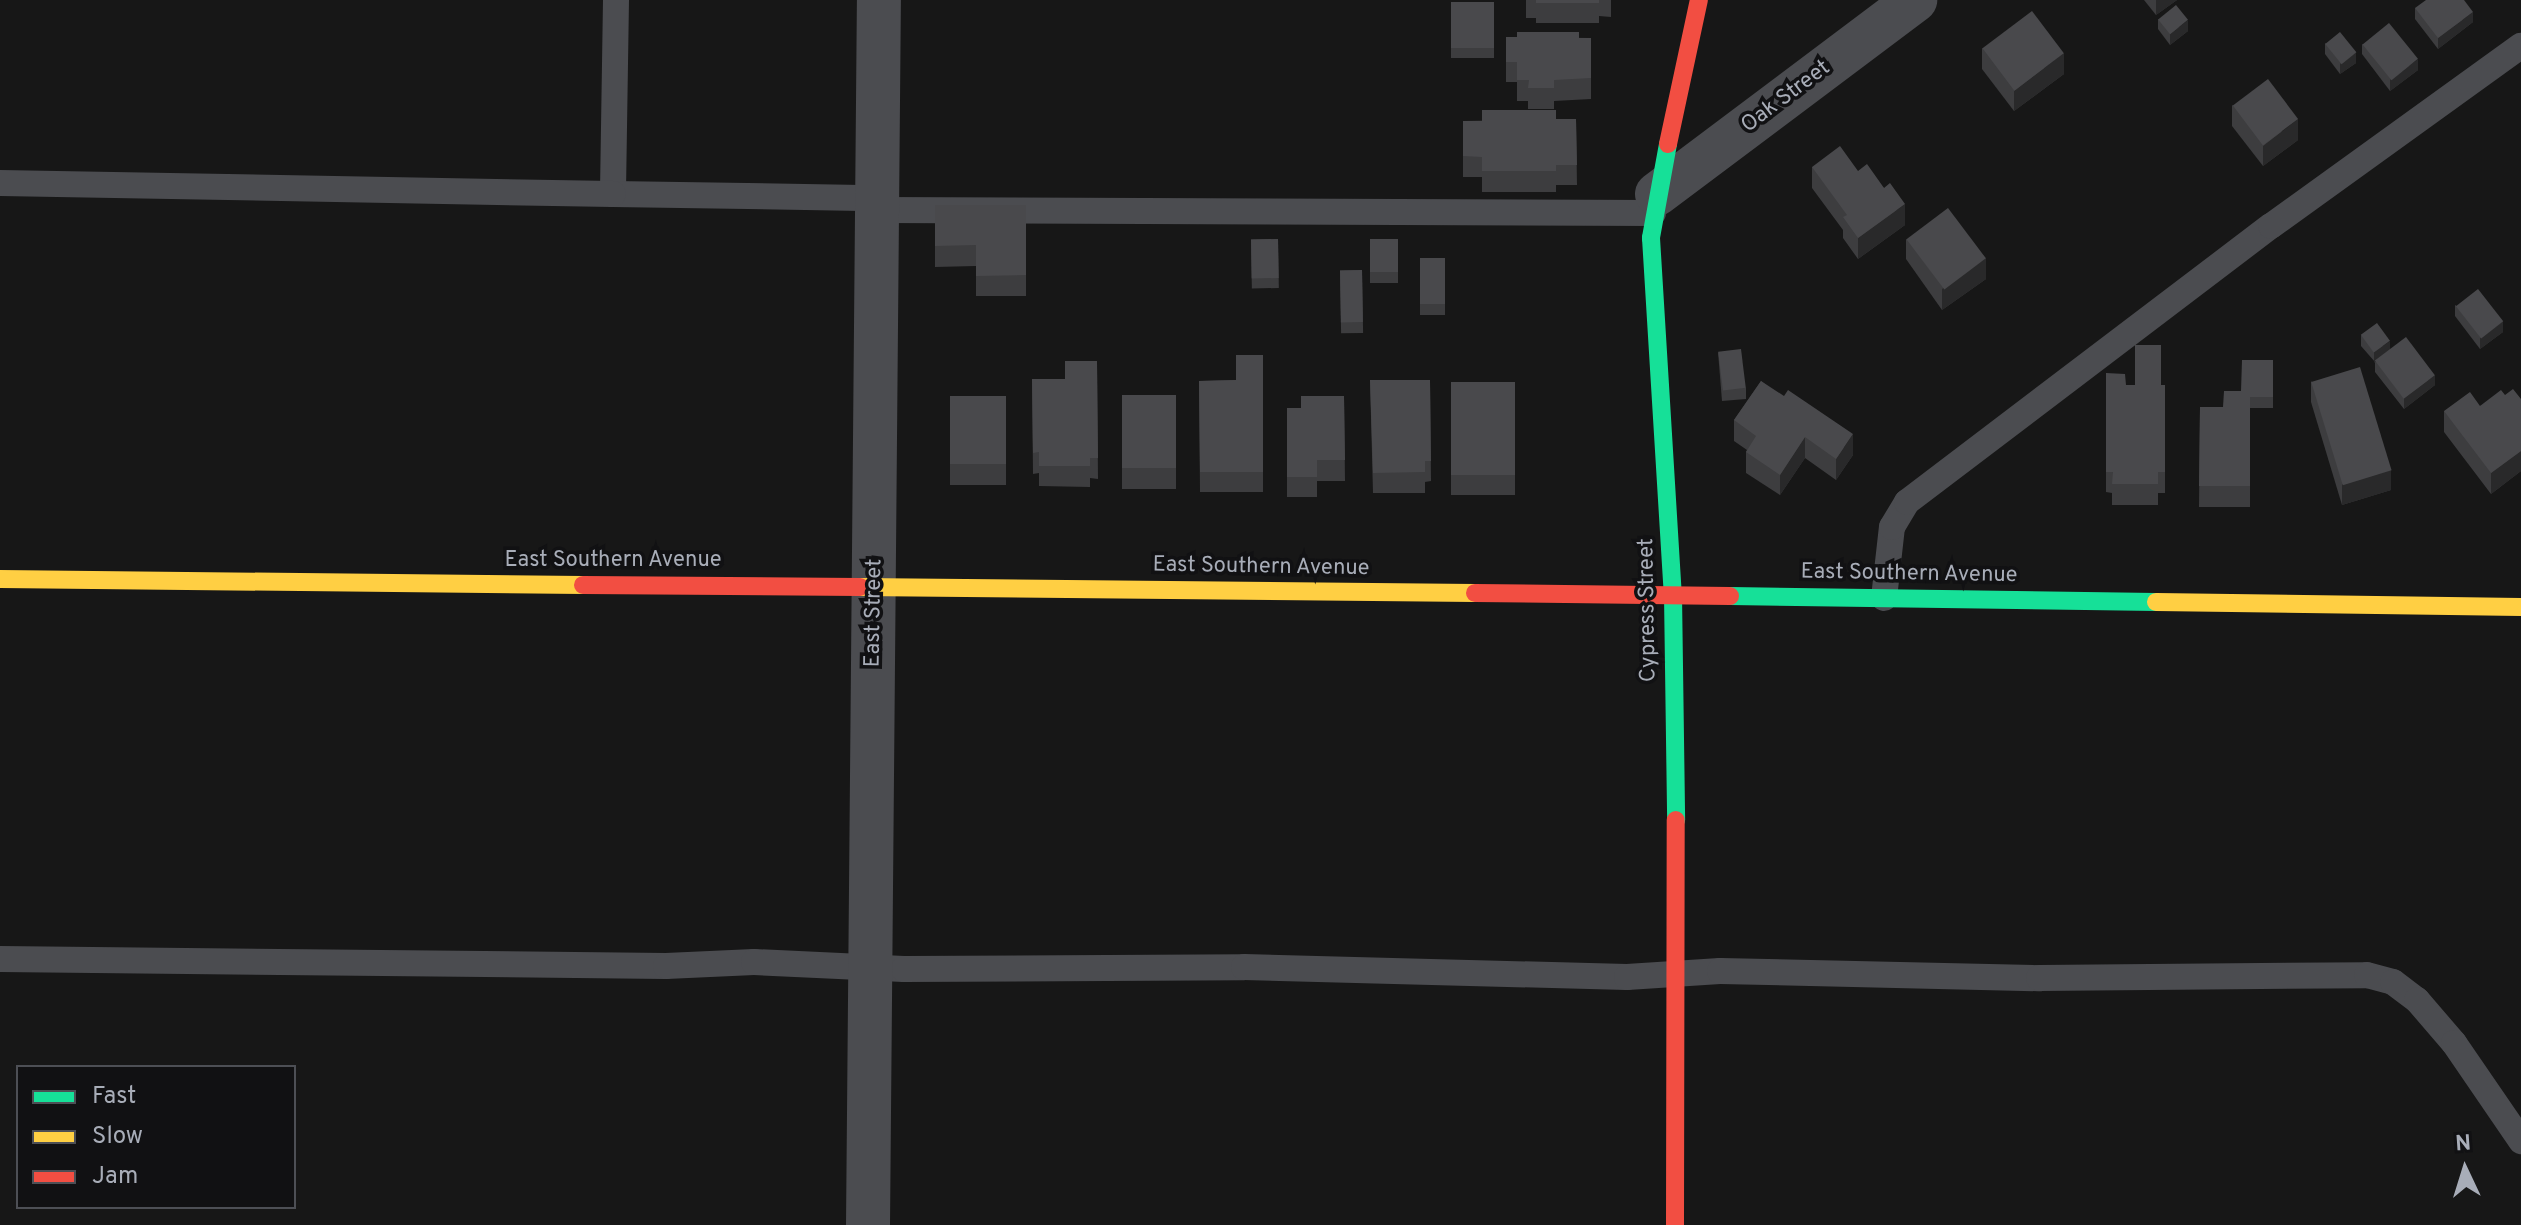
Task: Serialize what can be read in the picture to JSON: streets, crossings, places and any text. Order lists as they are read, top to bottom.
{
  "streets": {
    "street": [
      "Oak Street",
      "East Southern Avenue",
      "Cypress Street",
      "East Street"
    ]
  },
  "crossings": [
    ["Oak Street", "Cypress Street"],
    ["East Southern Avenue", "Cypress Street"],
    ["East Southern Avenue", "East Street"]
  ],
  "legend": ["Fast", "Slow", "Jam"],
  "north": "top"
}
